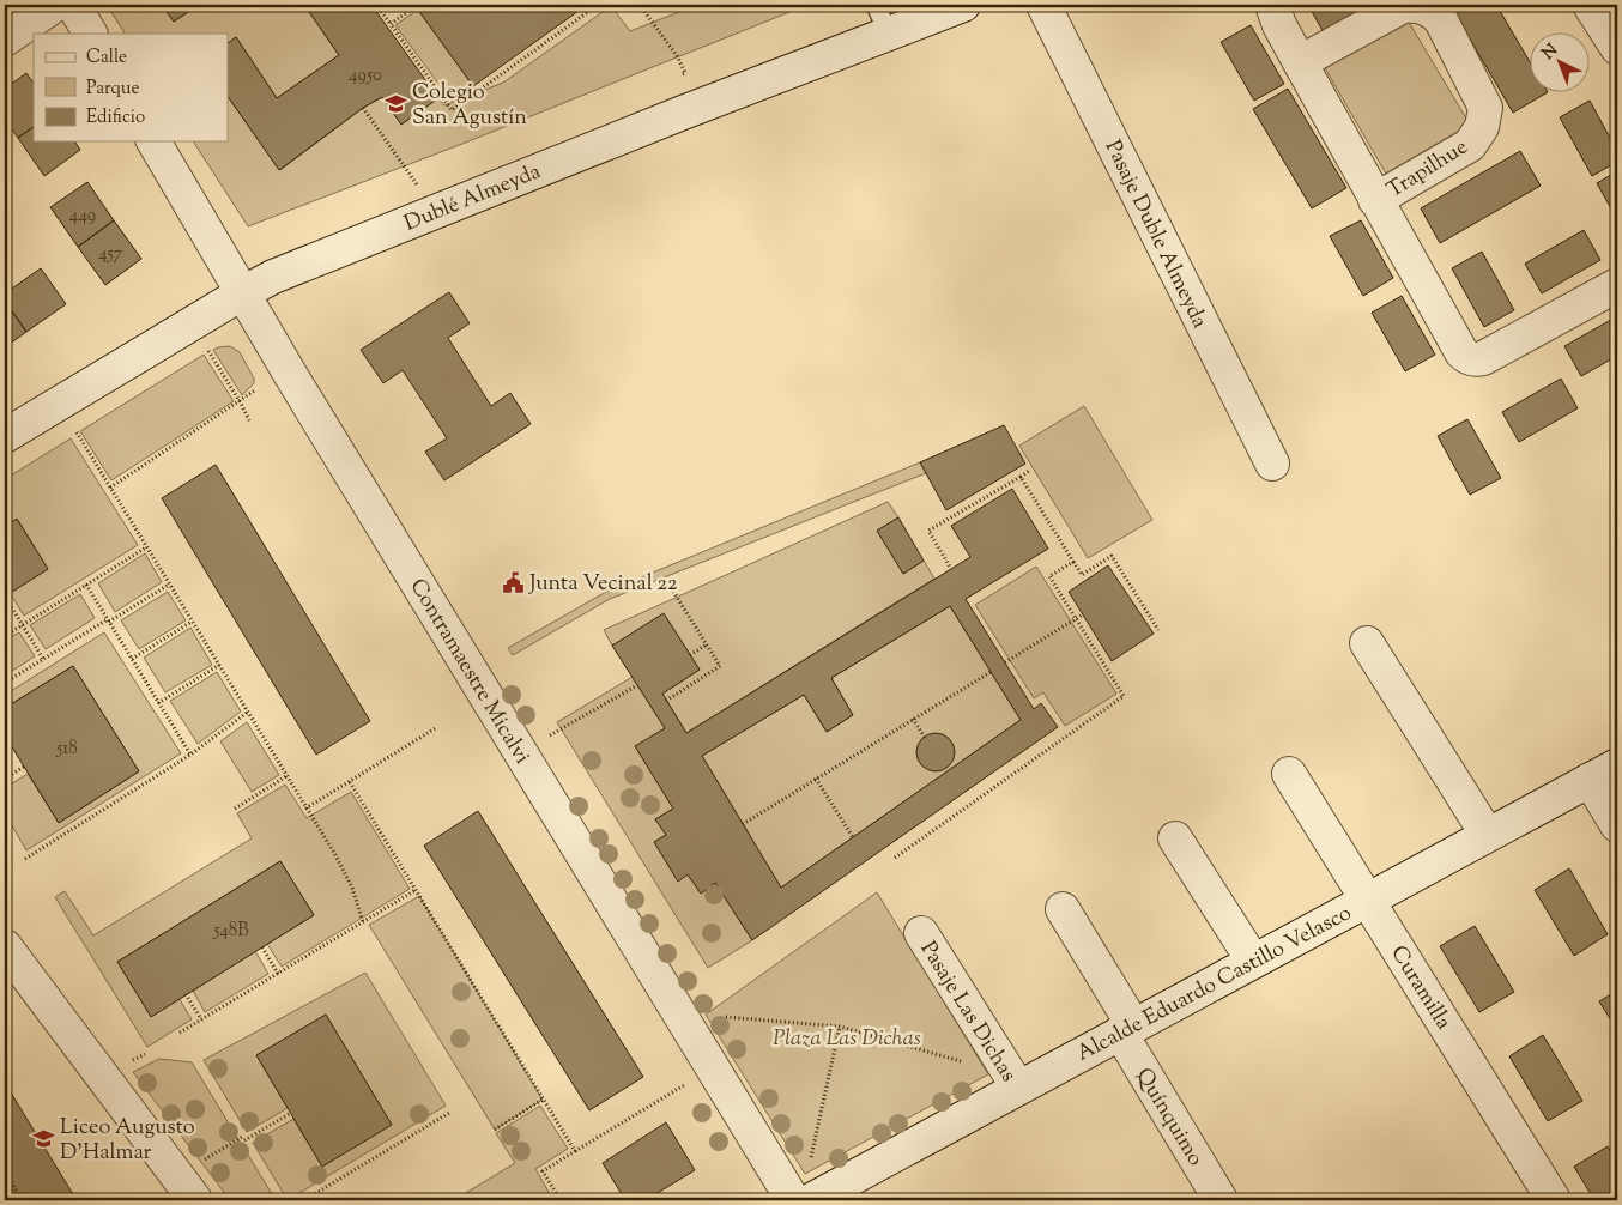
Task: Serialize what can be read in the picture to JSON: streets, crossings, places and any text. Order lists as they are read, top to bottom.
{
  "streets": {
    "street": [
      "Trapilhue",
      "Dublé Almeyda",
      "Pasaje Duble Almeyda",
      "Contramaestre Micalvi",
      "Alcalde Eduardo Castillo Velasco",
      "Curamilla",
      "Pasaje Las Dichas",
      "Quínquimo"
    ]
  },
  "crossings": [
    ["Dublé Almeyda", "Contramaestre Micalvi"],
    ["Alcalde Eduardo Castillo Velasco", "Curamilla"],
    ["Alcalde Eduardo Castillo Velasco", "Pasaje Las Dichas"],
    ["Alcalde Eduardo Castillo Velasco", "Quínquimo"]
  ],
  "parks": ["Plaza Las Dichas"],
  "places": {
    "school or university": ["Colegio San Agustín", "Liceo Augusto D'Halmar"],
    "public building": ["Junta Vecinal 22"]
  },
  "house_numbers": [
    "4950",
    "449",
    "457",
    "518",
    "548B"
  ],
  "legend": ["Calle", "Parque", "Edificio"],
  "north": "top left"
}
